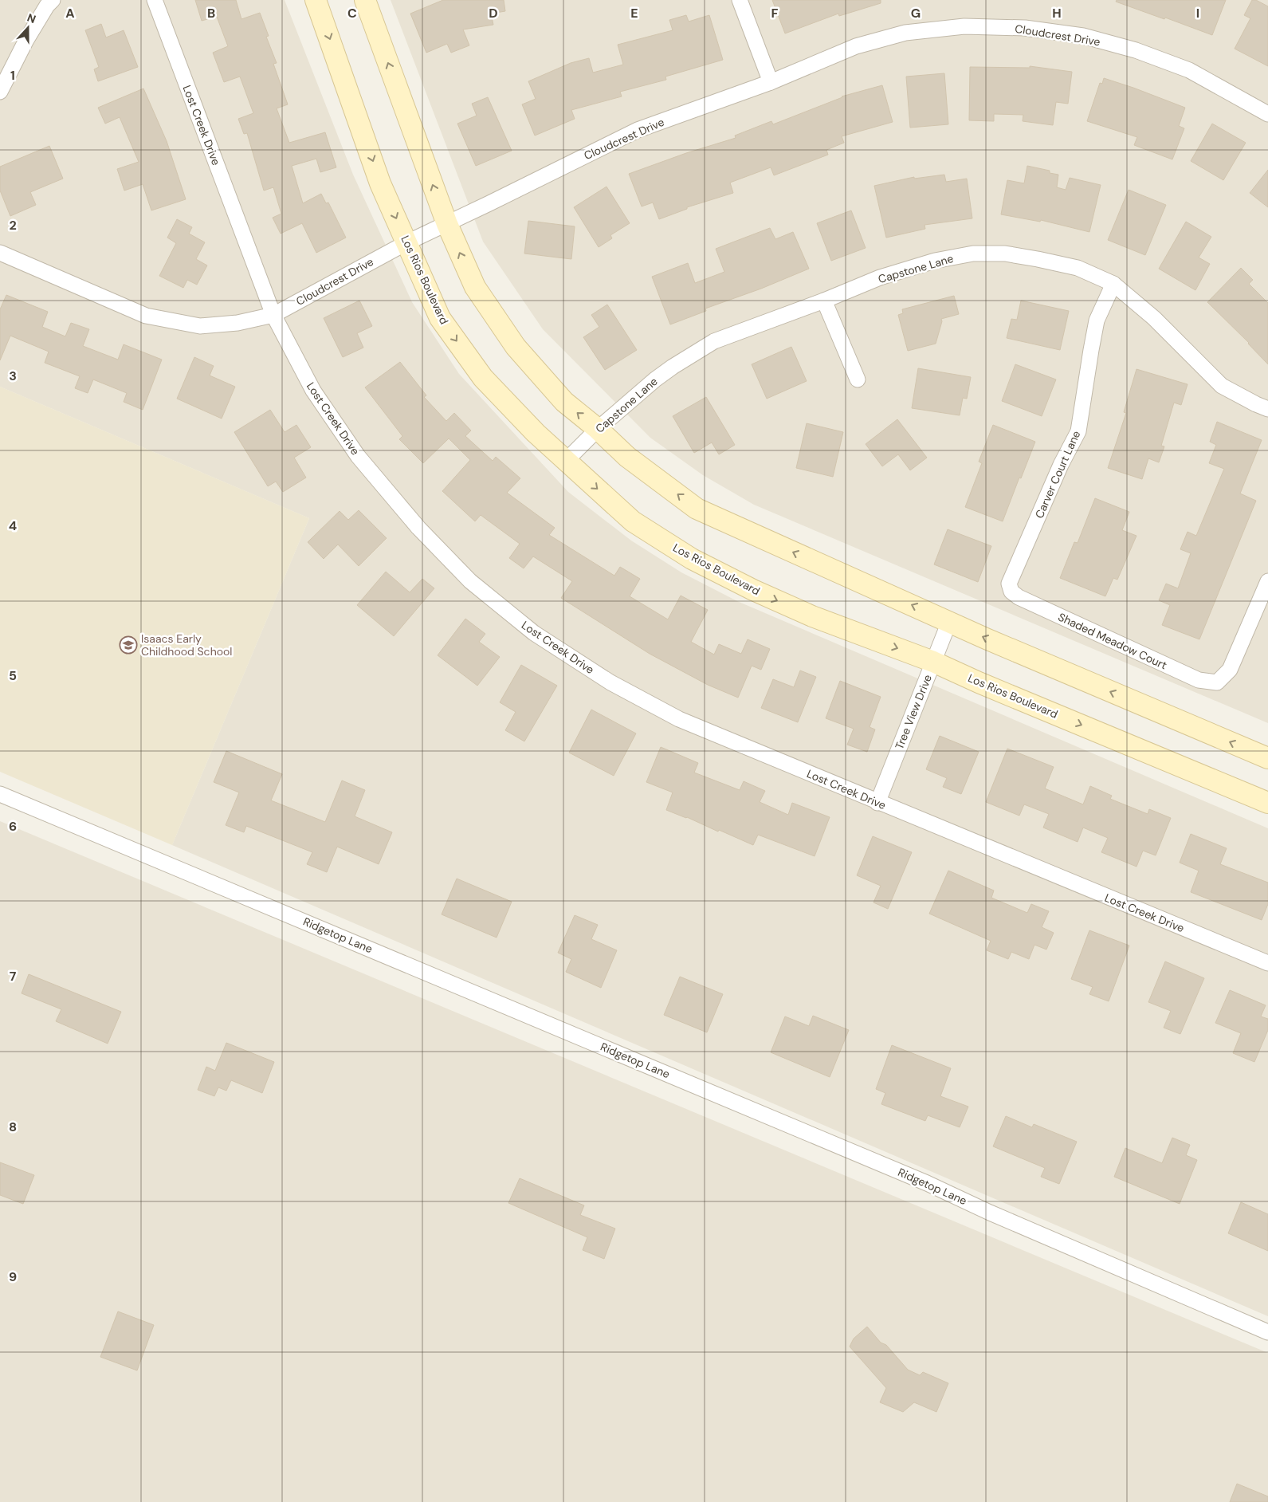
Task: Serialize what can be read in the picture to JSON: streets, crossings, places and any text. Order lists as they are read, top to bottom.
{
  "streets": {
    "main road": ["Los Rios Boulevard"],
    "street": [
      "Cloudcrest Drive",
      "Lost Creek Drive",
      "Capstone Lane",
      "Carver Court Lane",
      "Shaded Meadow Court",
      "Tree View Drive",
      "Ridgetop Lane"
    ]
  },
  "crossings": [
    ["Cloudcrest Drive", "Lost Creek Drive"],
    ["Cloudcrest Drive", "Los Rios Boulevard"],
    ["Lost Creek Drive", "Tree View Drive"],
    ["Capstone Lane", "Los Rios Boulevard"],
    ["Capstone Lane", "Carver Court Lane"],
    ["Los Rios Boulevard", "Tree View Drive"],
    ["Carver Court Lane", "Shaded Meadow Court"]
  ],
  "places": {
    "school or university": ["Isaacs Early Childhood School"]
  },
  "north": "top",
  "grid": {
    "columns": [
      "A",
      "B",
      "C",
      "D",
      "E",
      "F",
      "G",
      "H",
      "I"
    ],
    "rows": [
      "1",
      "2",
      "3",
      "4",
      "5",
      "6",
      "7",
      "8",
      "9"
    ]
  }
}
